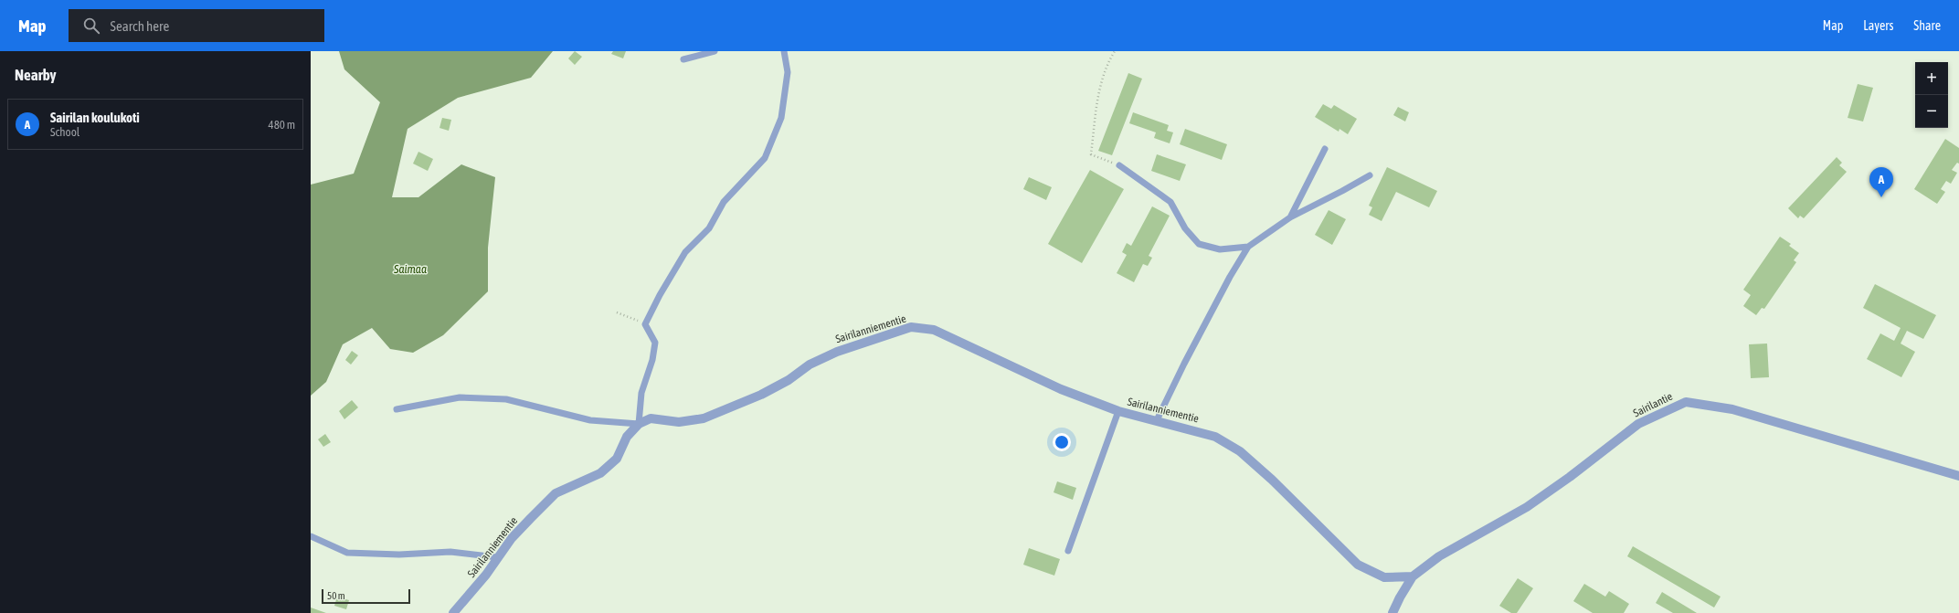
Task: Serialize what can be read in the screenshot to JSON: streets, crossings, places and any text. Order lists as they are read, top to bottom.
{
  "streets": {
    "street": ["Sairilanniementie", "Sairilantie"]
  },
  "crossings": [
    ["Sairilanniementie", "Sairilantie"]
  ],
  "water": ["Saimaa"],
  "scale_bar": "50 m",
  "page": {
    "header": "Map",
    "search": "Search here",
    "nav": ["Map", "Layers", "Share"],
    "heading": "Nearby",
    "map_buttons": ["+", "−"],
    "list": [
      {
        "mark": "A",
        "name": "Sairilan koulukoti",
        "note": "School",
        "value": "480 m"
      }
    ],
    "pins": "A",
    "scale": "50 m"
  }
}
